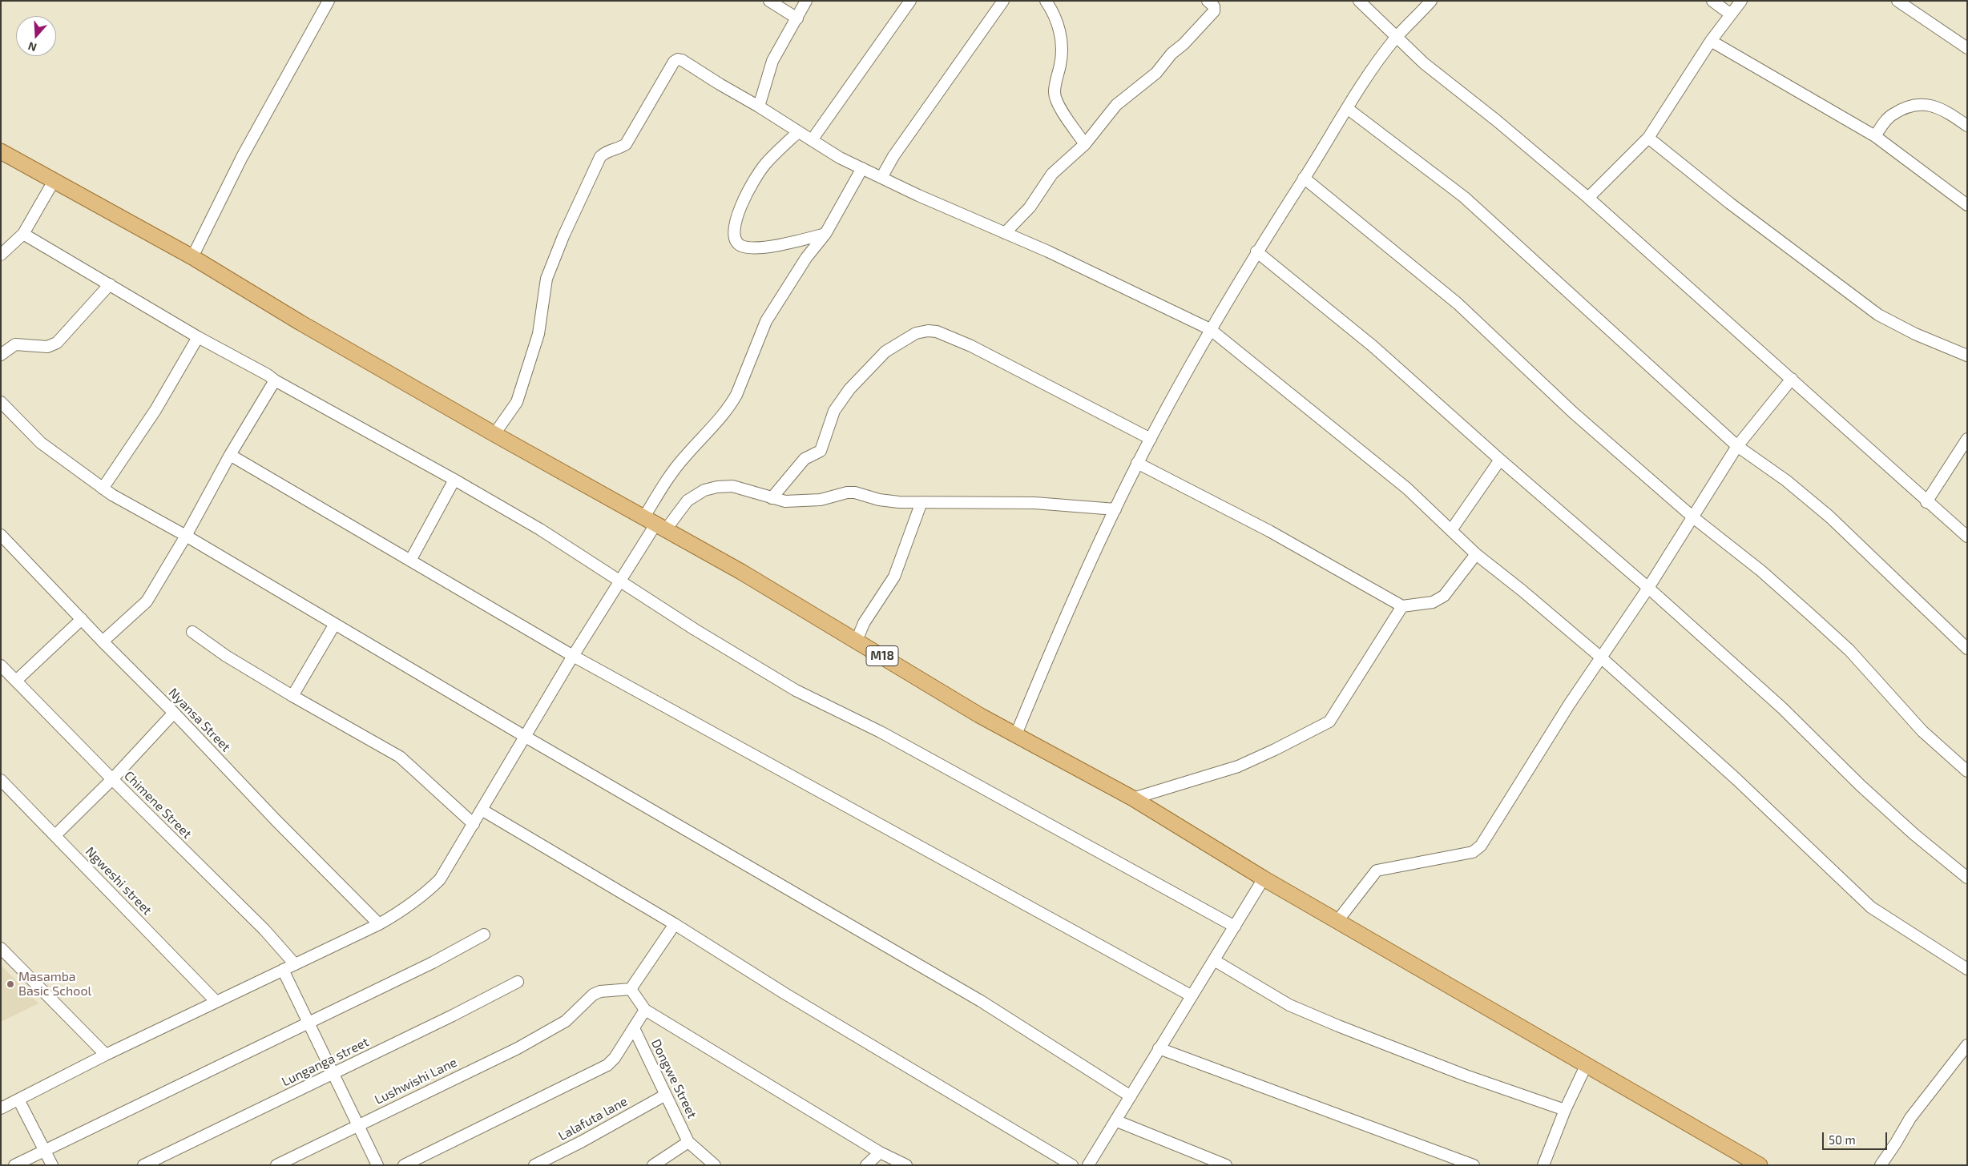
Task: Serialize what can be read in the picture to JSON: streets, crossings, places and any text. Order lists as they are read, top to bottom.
{
  "streets": {
    "main road": ["M18"],
    "street": [
      "Nyansa Street",
      "Chimene Street",
      "Ngweshi street",
      "Lunganga street",
      "Dongwe Street",
      "Lushwishi Lane",
      "Lalafuta lane"
    ]
  },
  "crossings": [
    ["Dongwe Street", "Lalafuta lane"]
  ],
  "places": ["Masamba Basic School"],
  "scale_bar": "50 m",
  "north": "bottom"
}
